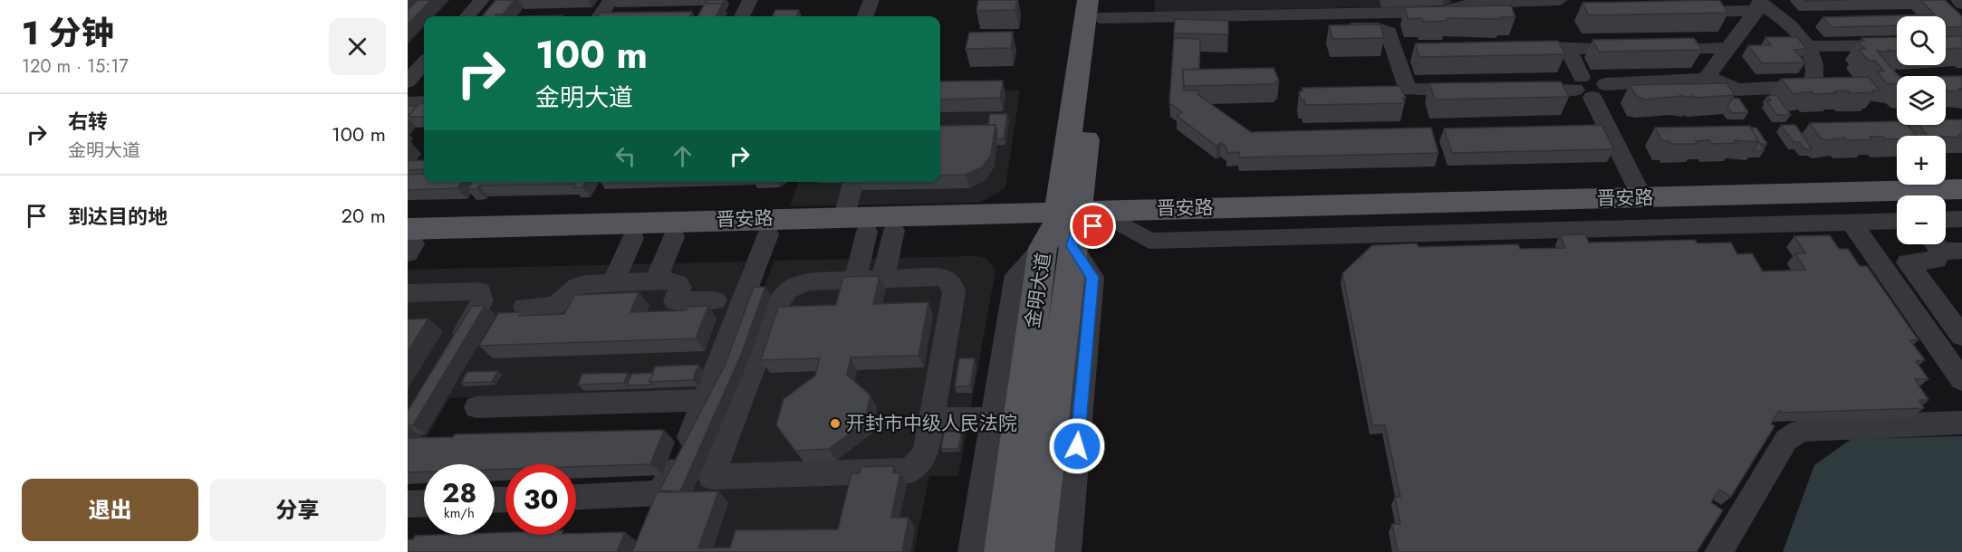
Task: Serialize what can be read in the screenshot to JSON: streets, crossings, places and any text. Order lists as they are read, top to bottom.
{
  "streets": {
    "main road": ["晋安路", "金明大道"]
  },
  "crossings": [
    ["晋安路", "金明大道"]
  ],
  "places": ["开封市中级人民法院"],
  "page": {
    "heading": ["1 分钟", "120 m · 15:17"],
    "map_buttons": ["+", "−"],
    "turn": ["100 m", "金明大道"],
    "list": [
      {
        "name": "右转",
        "note": "金明大道",
        "value": "100 m"
      },
      {
        "name": "到达目的地",
        "value": "20 m"
      }
    ],
    "speed": "28 km/h",
    "limit": "30",
    "buttons": ["退出", "分享"]
  }
}
